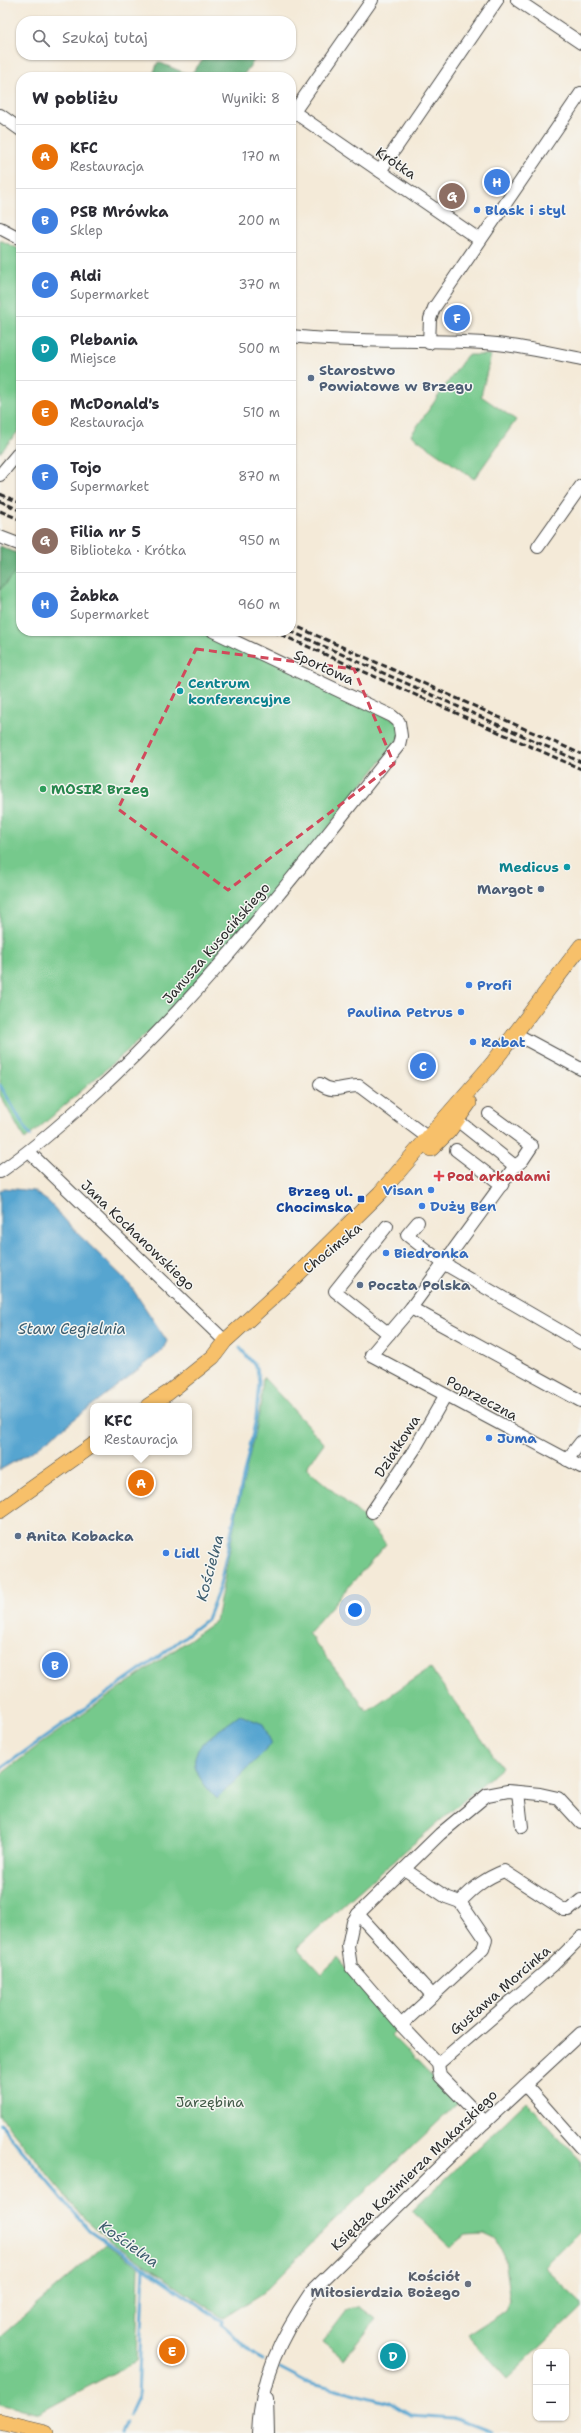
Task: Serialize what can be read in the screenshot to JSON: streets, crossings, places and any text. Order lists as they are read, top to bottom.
{
  "streets": {
    "main road": ["Chocimska"],
    "street": [
      "Krótka",
      "Sportowa",
      "Janusza Kusocińskiego",
      "Jana Kochanowskiego",
      "Poprzeczna",
      "Działkowa",
      "Gustawa Morcinka",
      "Księdza Kazimierza Makarskiego"
    ]
  },
  "crossings": [
    ["Sportowa", "Janusza Kusocińskiego"],
    ["Janusza Kusocińskiego", "Jana Kochanowskiego"],
    ["Jana Kochanowskiego", "Chocimska"],
    ["Poprzeczna", "Działkowa"]
  ],
  "water": ["Staw Cegielnia", "Kościelna"],
  "parks": ["Jarzębina"],
  "places": {
    "other": [
      "Blask i styl",
      "Starostwo Powiatowe w Brzegu",
      "Centrum konferencyjne",
      "MOSIR Brzeg",
      "Medicus",
      "Margot",
      "Profi",
      "Paulina Petrus",
      "Rabat",
      "Visan",
      "Duży Ben",
      "Biedronka",
      "Poczta Polska",
      "Juma",
      "Anita Kobacka",
      "Lidl",
      "Kościół Miłosierdzia Bożego"
    ],
    "health": ["Pod arkadami"],
    "transit": ["Brzeg ul. Chocimska"]
  },
  "page": {
    "search": "Szukaj tutaj",
    "heading": ["W pobliżu", "Wyniki: 8"],
    "list": [
      {
        "mark": "A",
        "name": "KFC",
        "note": "Restauracja",
        "value": "170 m"
      },
      {
        "mark": "B",
        "name": "PSB Mrówka",
        "note": "Sklep",
        "value": "200 m"
      },
      {
        "mark": "C",
        "name": "Aldi",
        "note": "Supermarket",
        "value": "370 m"
      },
      {
        "mark": "D",
        "name": "Plebania",
        "note": "Miejsce",
        "value": "500 m"
      },
      {
        "mark": "E",
        "name": "McDonald's",
        "note": "Restauracja",
        "value": "510 m"
      },
      {
        "mark": "F",
        "name": "Tojo",
        "note": "Supermarket",
        "value": "870 m"
      },
      {
        "mark": "G",
        "name": "Filia nr 5",
        "note": "Biblioteka · Krótka",
        "value": "950 m"
      },
      {
        "mark": "H",
        "name": "Żabka",
        "note": "Supermarket",
        "value": "960 m"
      }
    ],
    "pins": [
      "H",
      "G",
      "F",
      "C",
      "A",
      "B",
      "E",
      "D"
    ],
    "popup": ["KFC", "Restauracja"],
    "map_buttons": ["+", "−"]
  }
}
